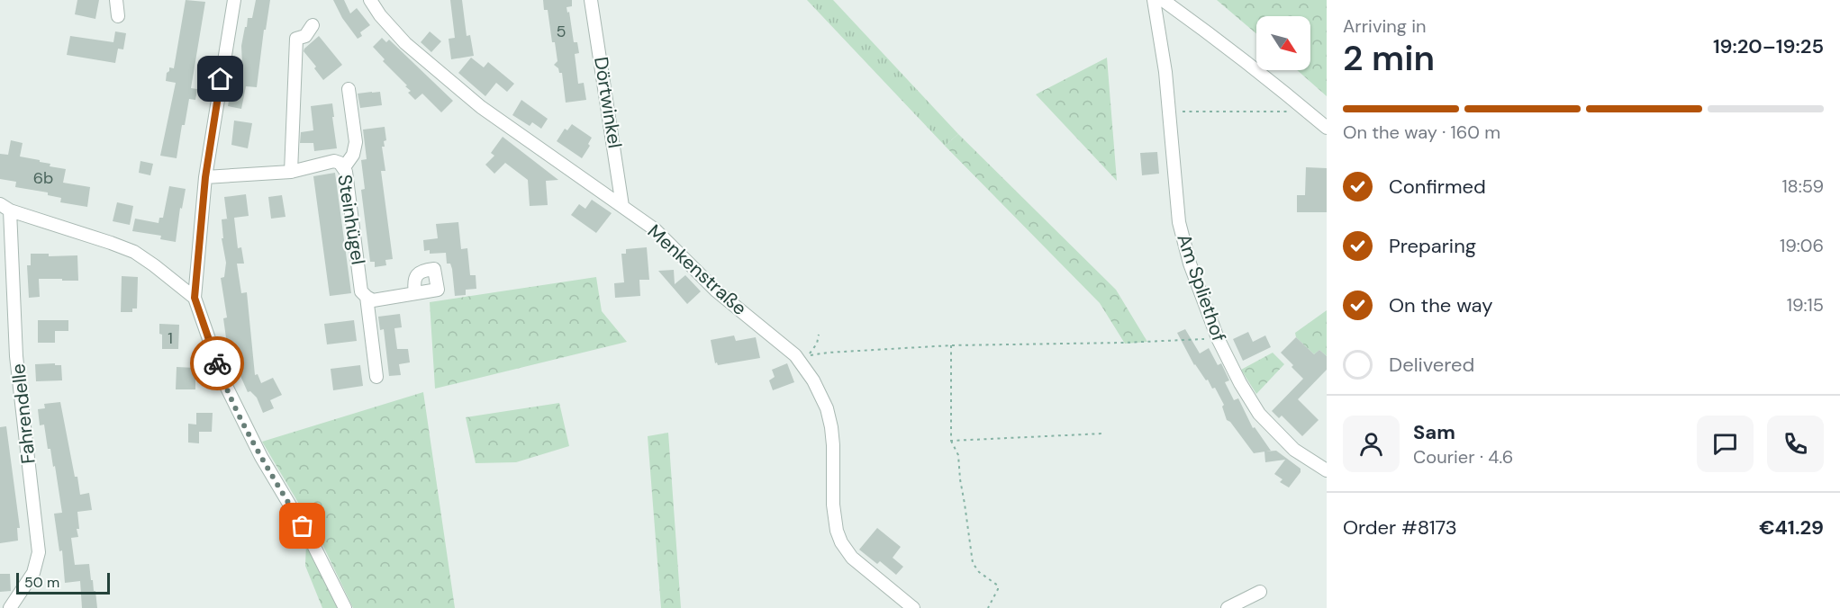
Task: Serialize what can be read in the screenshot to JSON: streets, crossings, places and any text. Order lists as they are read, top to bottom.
{
  "streets": {
    "street": [
      "Dörtwinkel",
      "Steinhügel",
      "Menkenstraße",
      "Am Spliethof",
      "Fahrendelle"
    ]
  },
  "crossings": [
    ["Dörtwinkel", "Menkenstraße"]
  ],
  "house_numbers": ["5", "6b", "1"],
  "scale_bar": "50 m",
  "north": "bottom right",
  "page": {
    "heading": ["2 min", "Arriving in", "19:20–19:25"],
    "panel": [
      "Sam",
      "Courier · 4.6",
      "Order #8173",
      "€41.29"
    ],
    "bar": "On the way · 160 m",
    "list": [
      ["Confirmed", "18:59"],
      ["Preparing", "19:06"],
      ["On the way", "19:15"],
      "Delivered"
    ],
    "scale": "50 m"
  }
}
